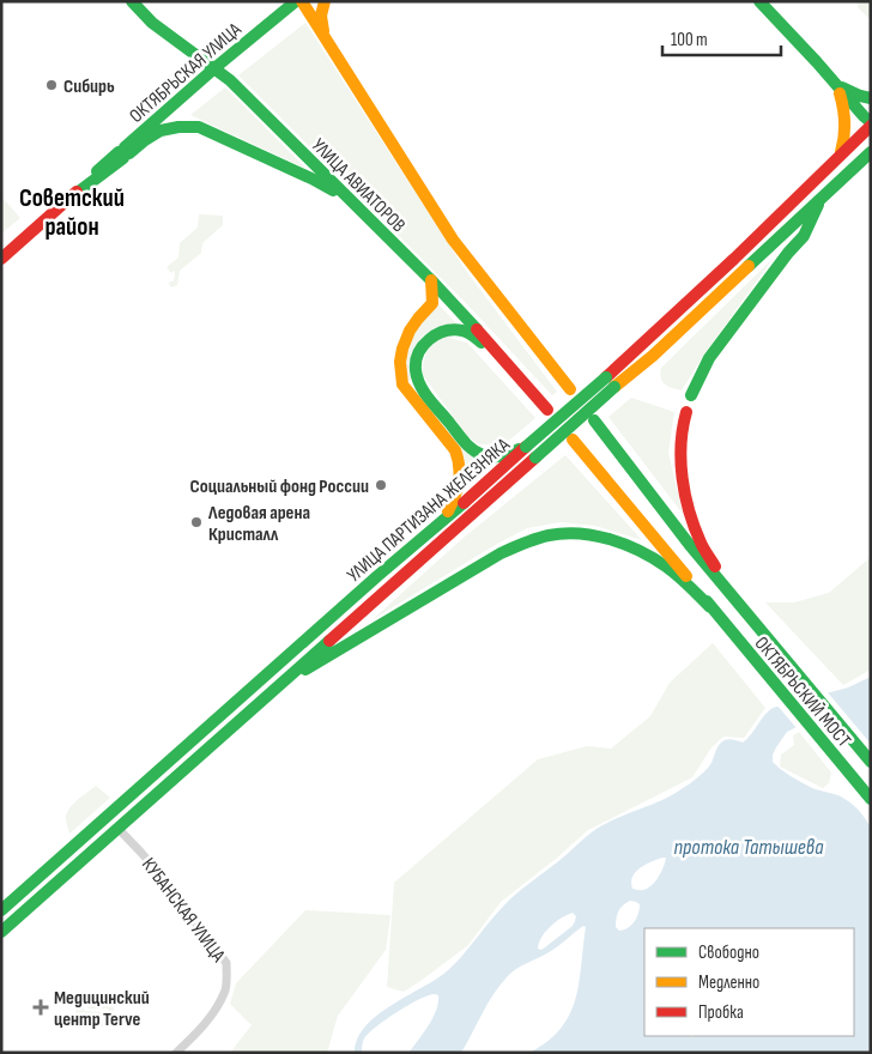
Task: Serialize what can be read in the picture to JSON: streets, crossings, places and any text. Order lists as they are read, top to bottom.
{
  "streets": {
    "main road": [
      "ОКТЯБРЬСКАЯ УЛИЦА",
      "УЛИЦА АВИАТОРОВ",
      "УЛИЦА ПАРТИЗАНА ЖЕЛЕЗНЯКА",
      "ОКТЯБРЬСКИЙ МОСТ"
    ],
    "street": ["КУБАНСКАЯ УЛИЦА"]
  },
  "crossings": [
    ["ОКТЯБРЬСКАЯ УЛИЦА", "УЛИЦА АВИАТОРОВ"],
    ["УЛИЦА ПАРТИЗАНА ЖЕЛЕЗНЯКА", "КУБАНСКАЯ УЛИЦА"]
  ],
  "districts": ["Советский район"],
  "water": ["протока Татышева"],
  "places": {
    "other": ["Сибирь", "Социальный фонд России", "Ледовая арена Кристалл"],
    "health": ["Медицинский центр Terve"]
  },
  "legend": ["Свободно", "Медленно", "Пробка"],
  "scale_bar": "100 m"
}
